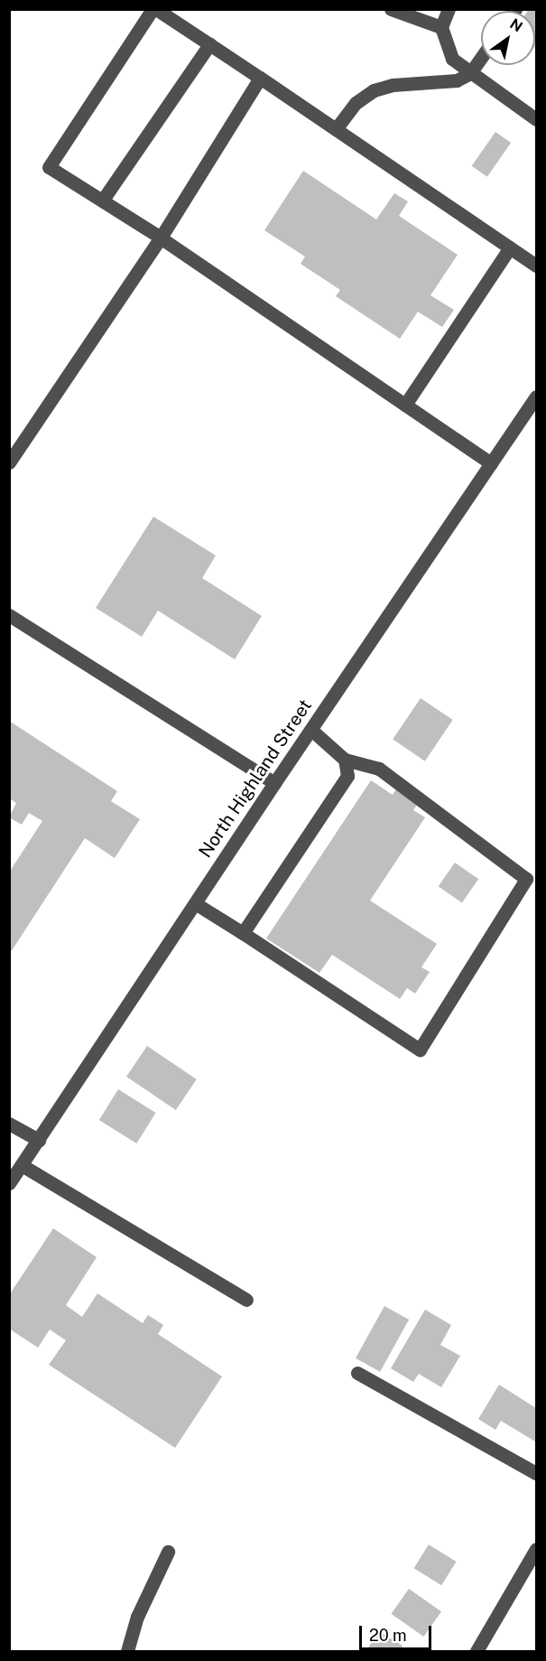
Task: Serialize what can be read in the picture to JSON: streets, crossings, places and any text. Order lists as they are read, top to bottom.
{
  "streets": {
    "street": ["North Highland Street"]
  },
  "scale_bar": "20 m",
  "north": "top right"
}
